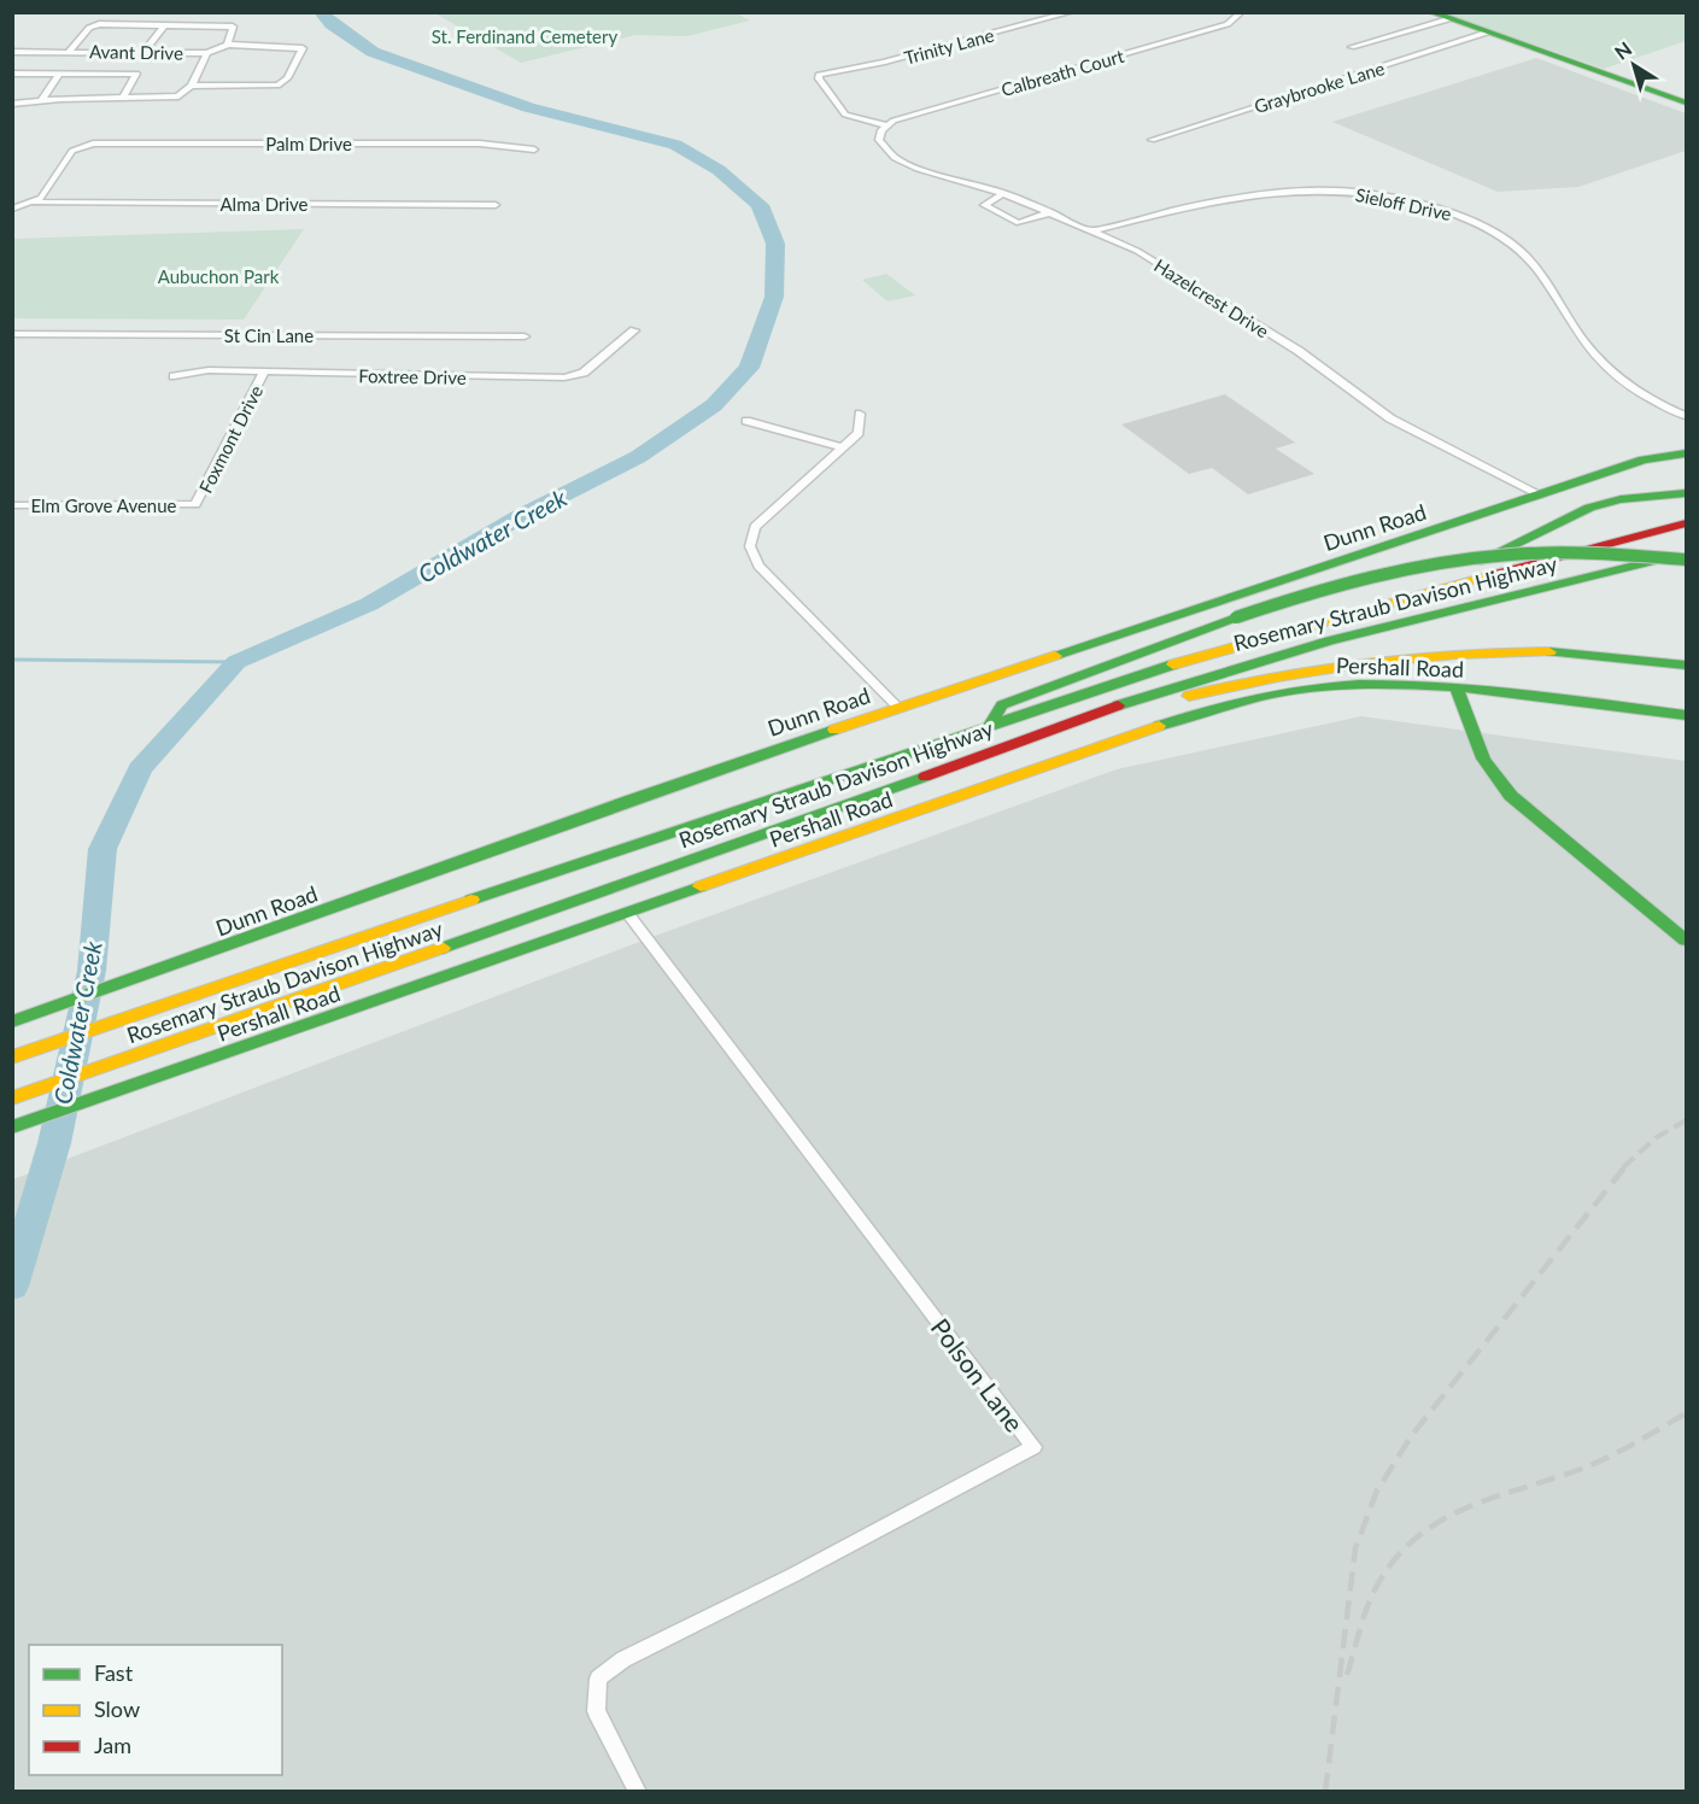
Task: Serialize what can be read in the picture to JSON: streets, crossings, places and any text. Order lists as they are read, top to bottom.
{
  "streets": {
    "main road": ["Dunn Road", "Rosemary Straub Davison Highway", "Pershall Road"],
    "street": [
      "Trinity Lane",
      "Avant Drive",
      "Calbreath Court",
      "Graybrooke Lane",
      "Palm Drive",
      "Alma Drive",
      "Sieloff Drive",
      "Hazelcrest Drive",
      "St Cin Lane",
      "Foxtree Drive",
      "Foxmont Drive",
      "Elm Grove Avenue",
      "Polson Lane"
    ]
  },
  "crossings": [
    ["Trinity Lane", "Calbreath Court"],
    ["Trinity Lane", "Hazelcrest Drive"],
    ["Calbreath Court", "Hazelcrest Drive"],
    ["Palm Drive", "Alma Drive"],
    ["Sieloff Drive", "Hazelcrest Drive"],
    ["Hazelcrest Drive", "Dunn Road"],
    ["Foxtree Drive", "Foxmont Drive"],
    ["Foxmont Drive", "Elm Grove Avenue"],
    ["Pershall Road", "Polson Lane"]
  ],
  "water": ["Coldwater Creek"],
  "parks": ["St. Ferdinand Cemetery", "Aubuchon Park"],
  "legend": ["Fast", "Slow", "Jam"],
  "north": "top left"
}
